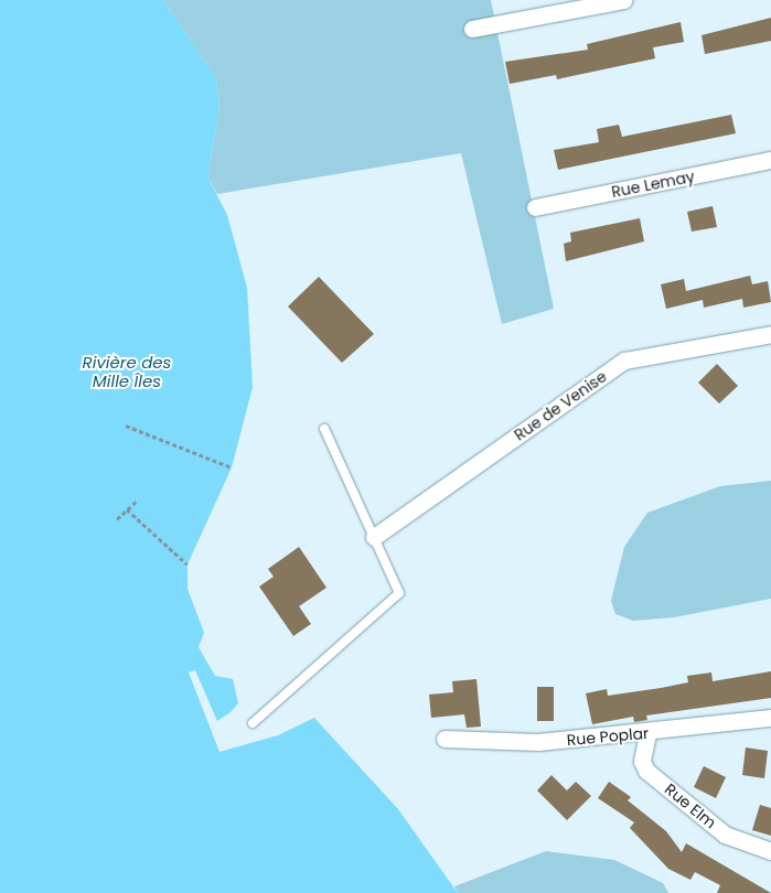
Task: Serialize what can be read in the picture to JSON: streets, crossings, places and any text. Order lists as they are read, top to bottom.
{
  "streets": {
    "street": [
      "Rue Lemay",
      "Rue de Venise",
      "Rue Poplar",
      "Rue Elm"
    ]
  },
  "crossings": [
    ["Rue Poplar", "Rue Elm"]
  ],
  "water": ["Rivière des Mille Îles"]
}
